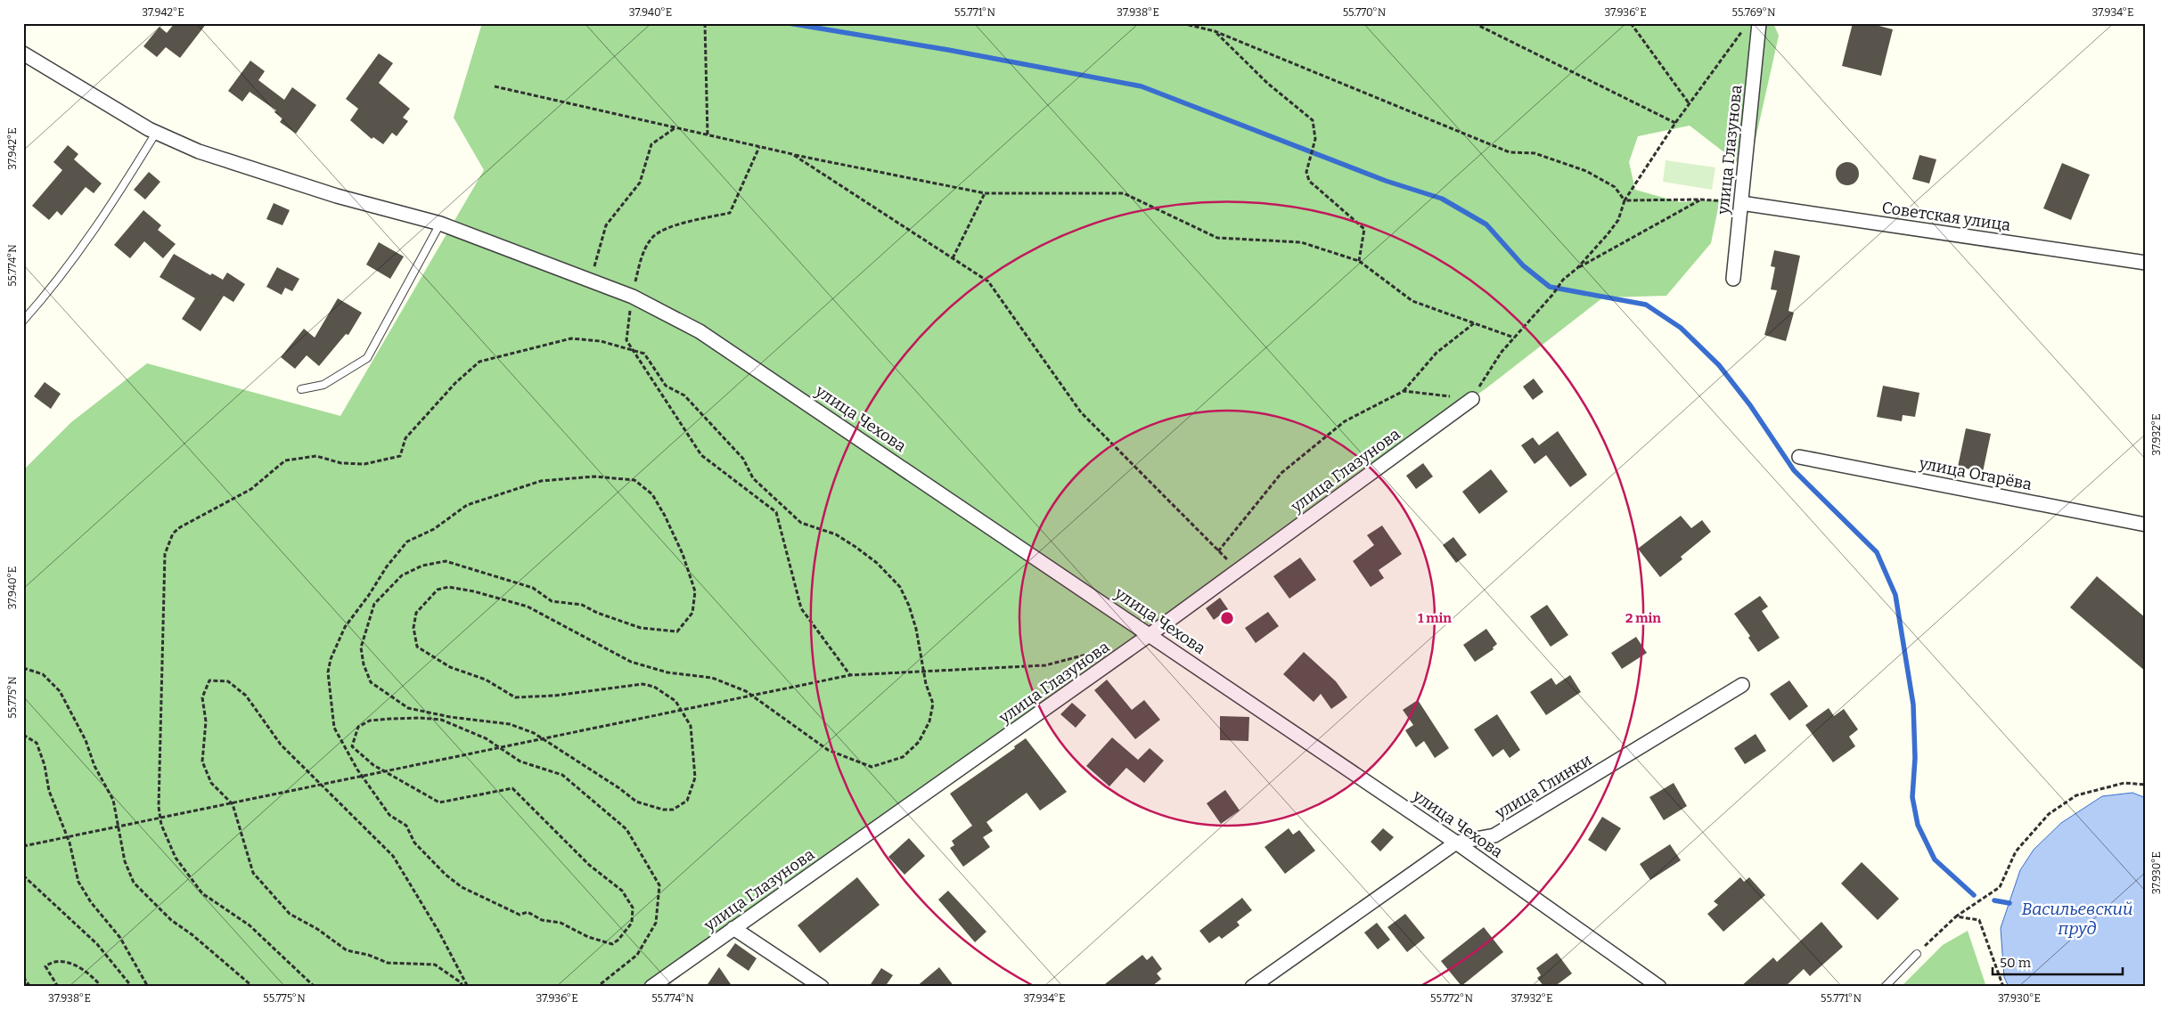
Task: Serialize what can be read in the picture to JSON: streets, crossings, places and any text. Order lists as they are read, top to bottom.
{
  "streets": {
    "street": [
      "улица Глазунова",
      "Советская улица",
      "улица Чехова",
      "улица Огарёва",
      "улица Глинки"
    ]
  },
  "crossings": [
    ["улица Глазунова", "Советская улица"],
    ["улица Глазунова", "улица Чехова"],
    ["улица Чехова", "улица Глинки"]
  ],
  "water": ["Васильевский пруд"],
  "scale_bar": "50 m",
  "coordinates": [
    "37.942°E",
    "37.940°E",
    "55.771°N",
    "37.938°E",
    "55.770°N",
    "37.936°E",
    "55.769°N",
    "37.934°E",
    "55.774°N",
    "37.932°E",
    "55.775°N",
    "37.930°E",
    "55.772°N"
  ],
  "rings": ["1 min", "2 min"]
}
